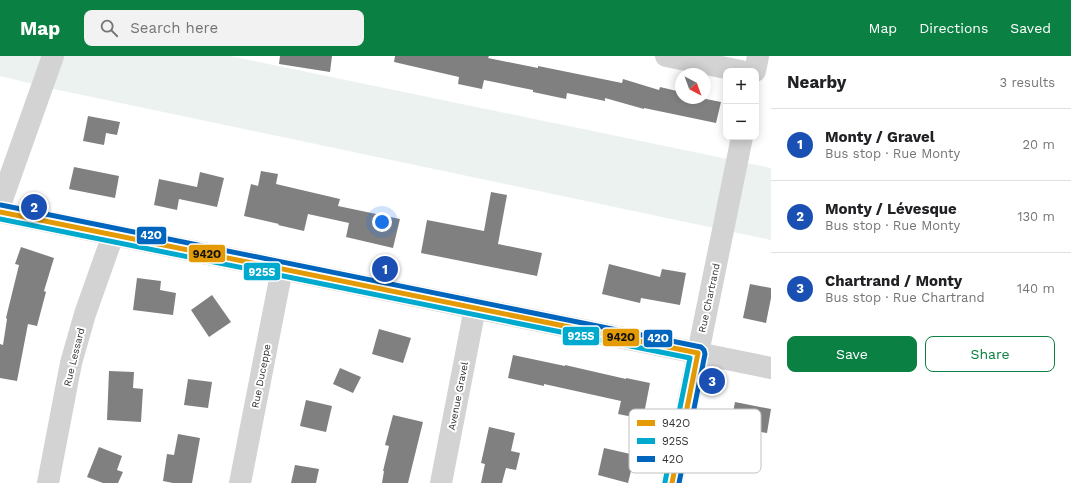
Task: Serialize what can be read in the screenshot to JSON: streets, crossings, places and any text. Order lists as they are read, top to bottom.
{
  "streets": {
    "street": [
      "Rue Chartrand",
      "Rue Lessard",
      "Rue Duceppe",
      "Avenue Gravel"
    ]
  },
  "lines": ["transit line 42O", "transit line 942O", "transit line 925S"],
  "legend": ["942O", "925S", "42O"],
  "north": "bottom right",
  "page": {
    "header": "Map",
    "search": "Search here",
    "nav": ["Map", "Directions", "Saved"],
    "heading": ["Nearby", "3 results"],
    "map_buttons": ["+", "−"],
    "list": [
      {
        "mark": "1",
        "name": "Monty / Gravel",
        "note": "Bus stop · Rue Monty",
        "value": "20 m"
      },
      {
        "mark": "2",
        "name": "Monty / Lévesque",
        "note": "Bus stop · Rue Monty",
        "value": "130 m"
      },
      {
        "mark": "3",
        "name": "Chartrand / Monty",
        "note": "Bus stop · Rue Chartrand",
        "value": "140 m"
      }
    ],
    "pins": ["2", "1", "3"],
    "buttons": ["Save", "Share"]
  }
}
